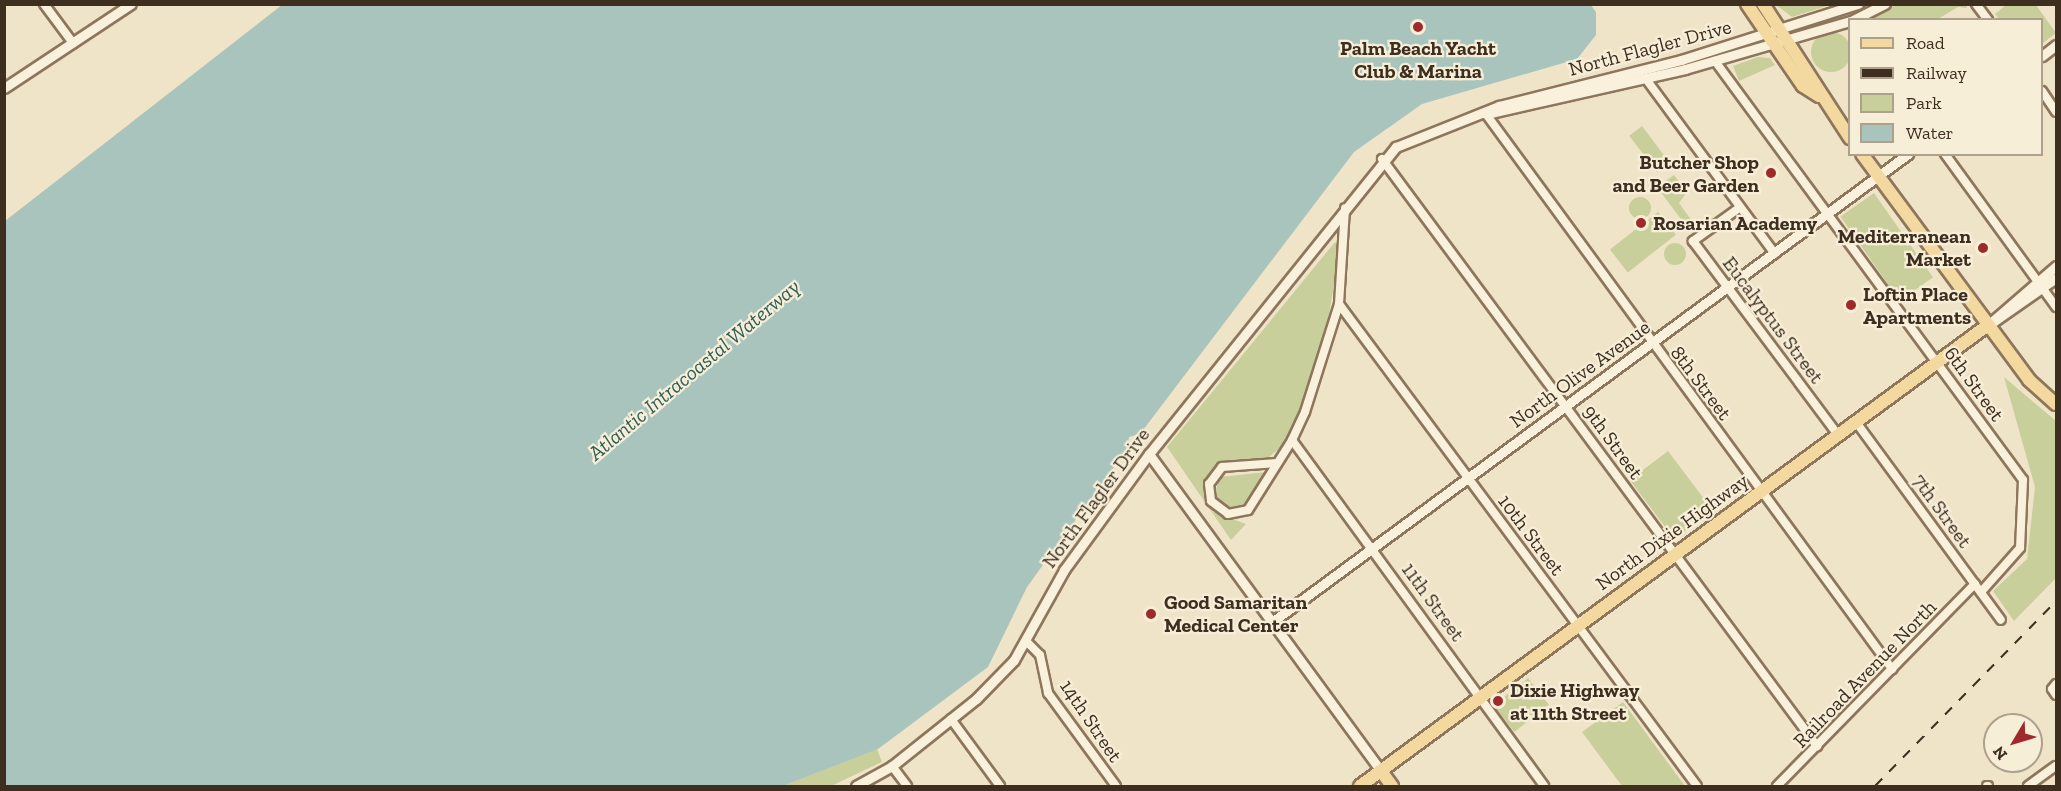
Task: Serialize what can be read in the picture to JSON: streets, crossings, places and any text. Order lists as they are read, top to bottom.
{
  "streets": {
    "main road": ["North Dixie Highway"],
    "street": [
      "North Flagler Drive",
      "Eucalyptus Street",
      "North Olive Avenue",
      "8th Street",
      "6th Street",
      "9th Street",
      "7th Street",
      "10th Street",
      "11th Street",
      "Railroad Avenue North",
      "14th Street"
    ]
  },
  "crossings": [
    ["North Flagler Drive", "8th Street"],
    ["North Flagler Drive", "6th Street"],
    ["North Flagler Drive", "9th Street"],
    ["North Flagler Drive", "14th Street"],
    ["Eucalyptus Street", "North Olive Avenue"],
    ["Eucalyptus Street", "North Dixie Highway"],
    ["North Olive Avenue", "8th Street"],
    ["North Olive Avenue", "6th Street"],
    ["North Olive Avenue", "9th Street"],
    ["North Olive Avenue", "10th Street"],
    ["North Olive Avenue", "11th Street"],
    ["8th Street", "North Dixie Highway"],
    ["8th Street", "Railroad Avenue North"],
    ["6th Street", "7th Street"],
    ["6th Street", "North Dixie Highway"],
    ["9th Street", "North Dixie Highway"],
    ["9th Street", "Railroad Avenue North"],
    ["7th Street", "North Dixie Highway"],
    ["7th Street", "Railroad Avenue North"],
    ["North Dixie Highway", "10th Street"],
    ["North Dixie Highway", "11th Street"]
  ],
  "water": ["Atlantic Intracoastal Waterway"],
  "places": [
    "Palm Beach Yacht Club & Marina",
    "Butcher Shop and Beer Garden",
    "Rosarian Academy",
    "Mediterranean Market",
    "Loftin Place Apartments",
    "Good Samaritan Medical Center",
    "Dixie Highway at 11th Street"
  ],
  "legend": [
    "Road",
    "Railway",
    "Park",
    "Water"
  ],
  "north": "bottom left"
}
